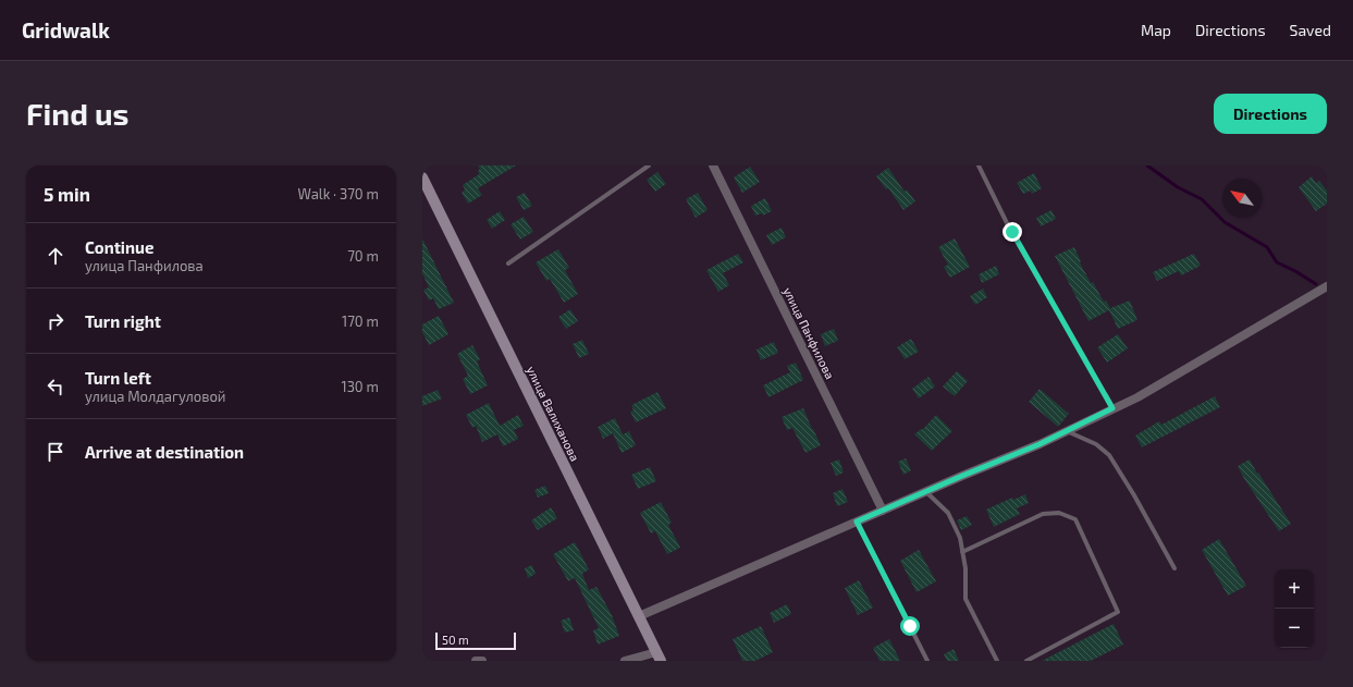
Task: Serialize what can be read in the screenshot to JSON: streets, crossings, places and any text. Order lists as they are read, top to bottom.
{
  "streets": {
    "main road": ["улица Валиханова"],
    "street": ["улица Панфилова"]
  },
  "scale_bar": "50 m",
  "north": "top left",
  "page": {
    "header": "Gridwalk",
    "nav": ["Map", "Directions", "Saved"],
    "buttons": "Directions",
    "title": "Find us",
    "heading": ["5 min", "Walk · 370 m"],
    "list": [
      ["Continue", "улица Панфилова", "70 m"],
      ["Turn right", "170 m"],
      ["Turn left", "улица Молдагуловой", "130 m"],
      "Arrive at destination"
    ],
    "map_buttons": ["+", "−"],
    "scale": "50 m"
  }
}
